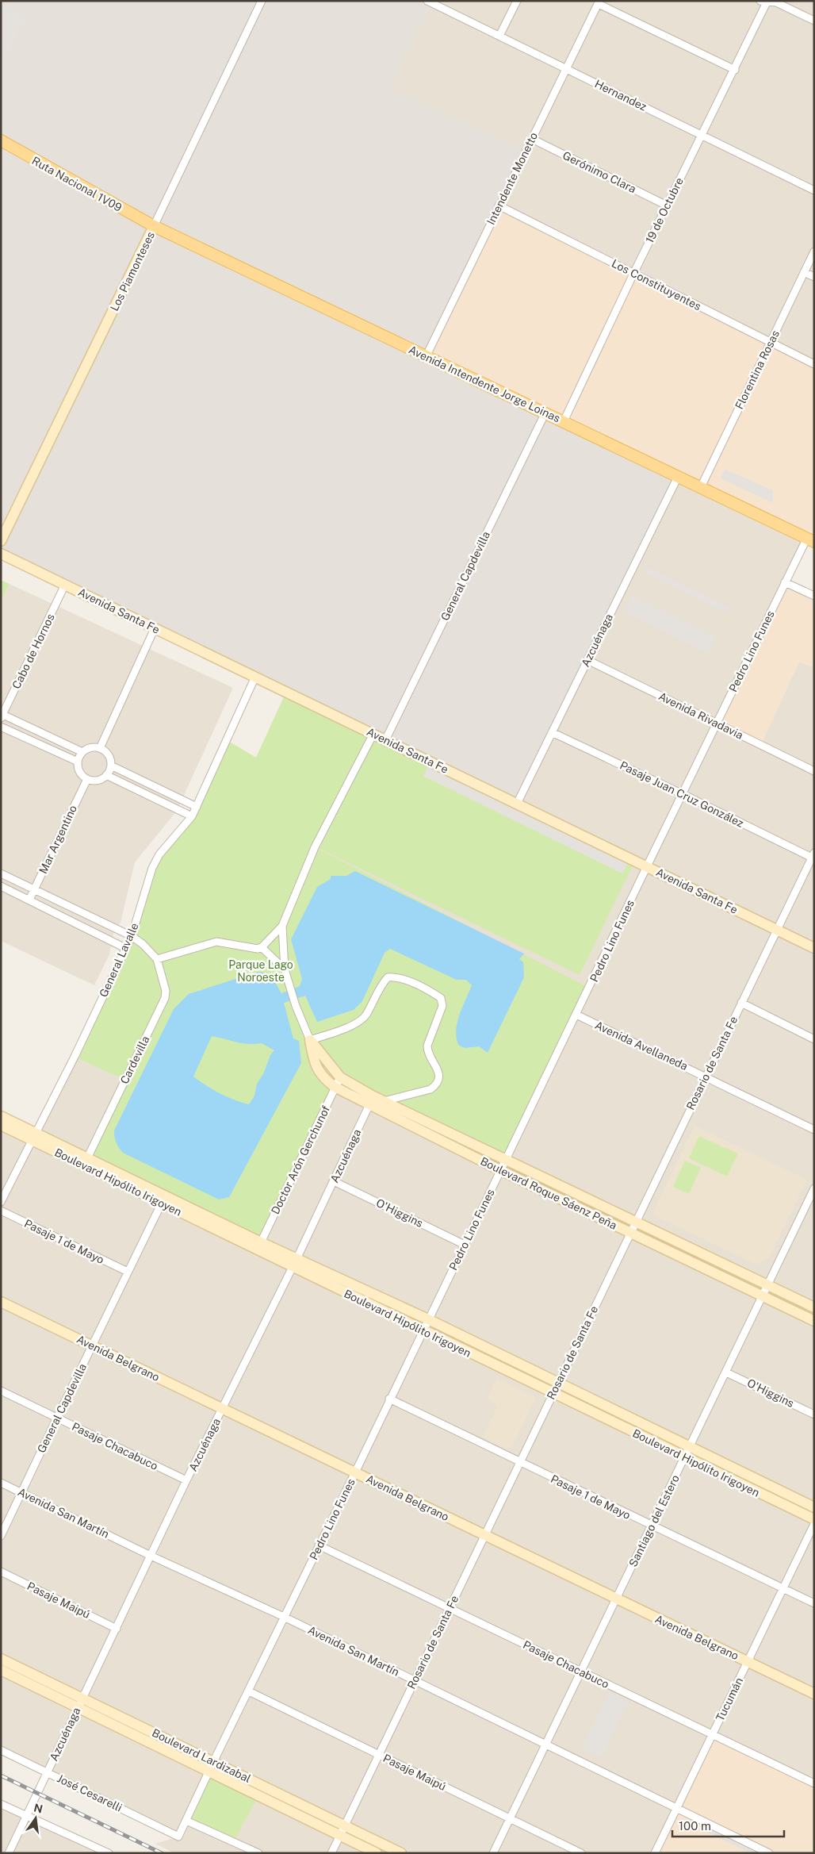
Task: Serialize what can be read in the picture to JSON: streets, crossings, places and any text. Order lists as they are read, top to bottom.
{
  "streets": {
    "main road": ["Ruta Nacional 1V09", "Avenida Intendente Jorge Loinas"],
    "street": [
      "Hernandez",
      "Gerónimo Clara",
      "Intendente Monetto",
      "19 de Octubre",
      "Los Piamonteses",
      "Los Constituyentes",
      "Florentina Rosas",
      "General Capdevilla",
      "Avenida Santa Fe",
      "Azcuénaga",
      "Cabo de Hornos",
      "Pedro Lino Funes",
      "Avenida Rivadavia",
      "Pasaje Juan Cruz González",
      "Mar Argentino",
      "General Lavalle",
      "Avenida Avellaneda",
      "Cardevilla",
      "Rosario de Santa Fe",
      "Doctor Arón Gerchunof",
      "Boulevard Hipólito Irigoyen",
      "Boulevard Roque Sáenz Peña",
      "O'Higgins",
      "Pasaje 1 de Mayo",
      "Avenida Belgrano",
      "Pasaje Chacabuco",
      "Avenida San Martín",
      "Santiago del Estero",
      "Pasaje Maipú",
      "Tucumán",
      "Boulevard Lardizabal",
      "José Cesarelli"
    ]
  },
  "crossings": [
    ["Hernandez", "Intendente Monetto"],
    ["Hernandez", "19 de Octubre"],
    ["Gerónimo Clara", "Intendente Monetto"],
    ["Gerónimo Clara", "19 de Octubre"],
    ["Intendente Monetto", "Los Constituyentes"],
    ["Intendente Monetto", "Avenida Intendente Jorge Loinas"],
    ["Ruta Nacional 1V09", "Los Piamonteses"],
    ["Ruta Nacional 1V09", "Avenida Intendente Jorge Loinas"],
    ["19 de Octubre", "Los Constituyentes"],
    ["19 de Octubre", "Avenida Intendente Jorge Loinas"],
    ["Los Piamonteses", "Avenida Intendente Jorge Loinas"],
    ["Los Constituyentes", "Florentina Rosas"],
    ["Florentina Rosas", "Avenida Intendente Jorge Loinas"],
    ["Avenida Intendente Jorge Loinas", "General Capdevilla"],
    ["Avenida Intendente Jorge Loinas", "Azcuénaga"],
    ["Avenida Intendente Jorge Loinas", "Pedro Lino Funes"],
    ["General Capdevilla", "Avenida Santa Fe"],
    ["General Capdevilla", "Boulevard Hipólito Irigoyen"],
    ["General Capdevilla", "Pasaje 1 de Mayo"],
    ["General Capdevilla", "Avenida Belgrano"],
    ["General Capdevilla", "Pasaje Chacabuco"],
    ["General Capdevilla", "Avenida San Martín"],
    ["Avenida Santa Fe", "Azcuénaga"],
    ["Avenida Santa Fe", "Cabo de Hornos"],
    ["Avenida Santa Fe", "Pedro Lino Funes"],
    ["Avenida Santa Fe", "General Lavalle"],
    ["Avenida Santa Fe", "Rosario de Santa Fe"],
    ["Azcuénaga", "Avenida Rivadavia"],
    ["Azcuénaga", "Pasaje Juan Cruz González"],
    ["Azcuénaga", "Boulevard Hipólito Irigoyen"],
    ["Azcuénaga", "Boulevard Roque Sáenz Peña"],
    ["Azcuénaga", "O'Higgins"],
    ["Azcuénaga", "Avenida Belgrano"],
    ["Azcuénaga", "Pasaje Chacabuco"],
    ["Azcuénaga", "Avenida San Martín"],
    ["Azcuénaga", "Pasaje Maipú"],
    ["Azcuénaga", "Boulevard Lardizabal"],
    ["Azcuénaga", "José Cesarelli"],
    ["Pedro Lino Funes", "Avenida Rivadavia"],
    ["Pedro Lino Funes", "Pasaje Juan Cruz González"],
    ["Pedro Lino Funes", "Avenida Avellaneda"],
    ["Pedro Lino Funes", "Boulevard Hipólito Irigoyen"],
    ["Pedro Lino Funes", "Boulevard Roque Sáenz Peña"],
    ["Pedro Lino Funes", "O'Higgins"],
    ["Pedro Lino Funes", "Pasaje 1 de Mayo"],
    ["Pedro Lino Funes", "Avenida Belgrano"],
    ["Pedro Lino Funes", "Pasaje Chacabuco"],
    ["Pedro Lino Funes", "Avenida San Martín"],
    ["Pedro Lino Funes", "Pasaje Maipú"],
    ["Pedro Lino Funes", "Boulevard Lardizabal"],
    ["Pedro Lino Funes", "José Cesarelli"],
    ["Pasaje Juan Cruz González", "Rosario de Santa Fe"],
    ["General Lavalle", "Boulevard Hipólito Irigoyen"],
    ["Avenida Avellaneda", "Rosario de Santa Fe"],
    ["Cardevilla", "Boulevard Hipólito Irigoyen"],
    ["Rosario de Santa Fe", "Boulevard Hipólito Irigoyen"],
    ["Rosario de Santa Fe", "Boulevard Roque Sáenz Peña"],
    ["Rosario de Santa Fe", "Pasaje 1 de Mayo"],
    ["Rosario de Santa Fe", "Avenida Belgrano"],
    ["Rosario de Santa Fe", "Pasaje Chacabuco"],
    ["Rosario de Santa Fe", "Avenida San Martín"],
    ["Rosario de Santa Fe", "Pasaje Maipú"],
    ["Rosario de Santa Fe", "Boulevard Lardizabal"],
    ["Doctor Arón Gerchunof", "Boulevard Hipólito Irigoyen"],
    ["Doctor Arón Gerchunof", "Boulevard Roque Sáenz Peña"],
    ["Boulevard Hipólito Irigoyen", "Santiago del Estero"],
    ["Boulevard Roque Sáenz Peña", "Santiago del Estero"],
    ["O'Higgins", "Santiago del Estero"],
    ["Pasaje 1 de Mayo", "Santiago del Estero"],
    ["Pasaje 1 de Mayo", "Tucumán"],
    ["Avenida Belgrano", "Santiago del Estero"],
    ["Avenida Belgrano", "Tucumán"],
    ["Pasaje Chacabuco", "Santiago del Estero"],
    ["Pasaje Chacabuco", "Tucumán"],
    ["Avenida San Martín", "Santiago del Estero"],
    ["Avenida San Martín", "Tucumán"],
    ["Santiago del Estero", "Pasaje Maipú"]
  ],
  "parks": ["Parque Lago Noroeste"],
  "scale_bar": "100 m",
  "north": "top"
}
